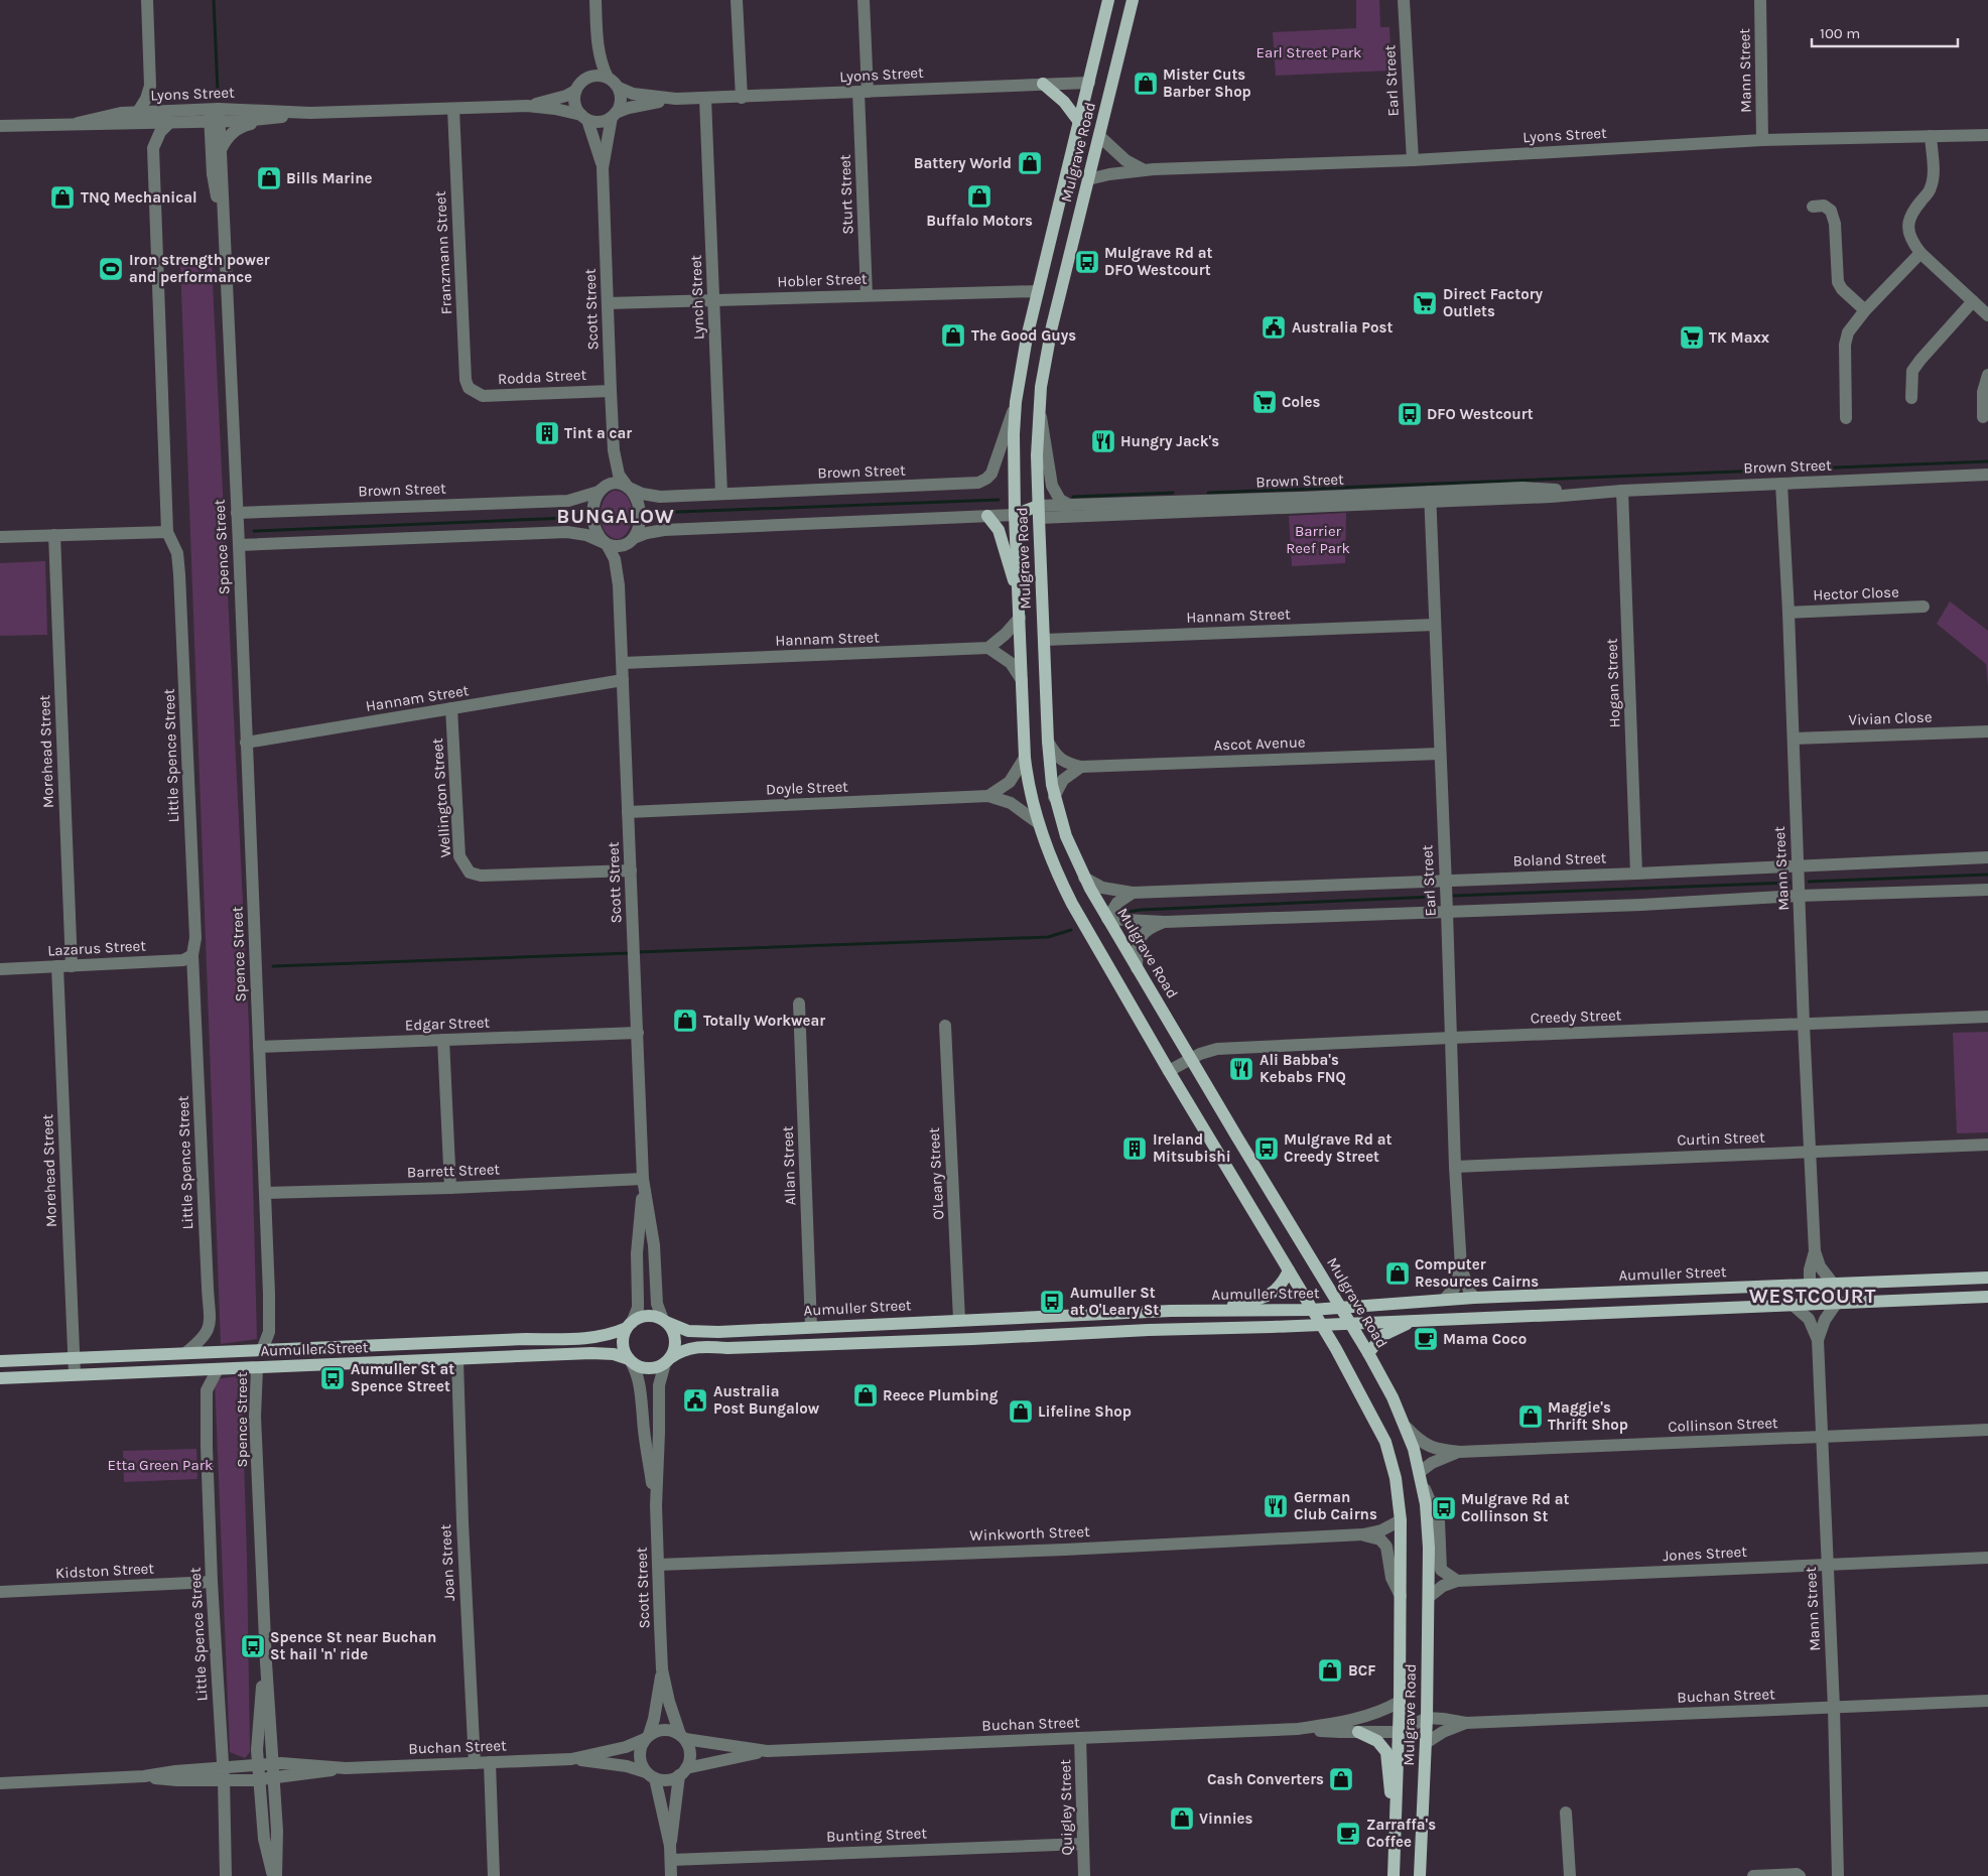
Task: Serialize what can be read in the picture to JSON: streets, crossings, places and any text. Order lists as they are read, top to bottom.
{
  "streets": {
    "main road": [
      "Mulgrave Road",
      "Brown Street",
      "Spence Street",
      "Aumuller Street"
    ],
    "street": [
      "Mann Street",
      "Lyons Street",
      "Earl Street",
      "Sturt Street",
      "Franzmann Street",
      "Hobler Street",
      "Lynch Street",
      "Scott Street",
      "Rodda Street",
      "Hector Close",
      "Hannam Street",
      "Hogan Street",
      "Vivian Close",
      "Ascot Avenue",
      "Morehead Street",
      "Little Spence Street",
      "Doyle Street",
      "Wellington Street",
      "Boland Street",
      "Lazarus Street",
      "Creedy Street",
      "Edgar Street",
      "Curtin Street",
      "Allan Street",
      "Barrett Street",
      "O'Leary Street",
      "Collinson Street",
      "Winkworth Street",
      "Jones Street",
      "Joan Street",
      "Kidston Street",
      "Buchan Street",
      "Quigley Street",
      "Bunting Street"
    ]
  },
  "crossings": [
    ["Mann Street", "Lyons Street"],
    ["Mann Street", "Brown Street"],
    ["Mann Street", "Hector Close"],
    ["Mann Street", "Vivian Close"],
    ["Mann Street", "Boland Street"],
    ["Mann Street", "Creedy Street"],
    ["Mann Street", "Curtin Street"],
    ["Mann Street", "Aumuller Street"],
    ["Mann Street", "Collinson Street"],
    ["Mann Street", "Jones Street"],
    ["Mann Street", "Buchan Street"],
    ["Lyons Street", "Earl Street"],
    ["Lyons Street", "Mulgrave Road"],
    ["Lyons Street", "Sturt Street"],
    ["Lyons Street", "Franzmann Street"],
    ["Lyons Street", "Lynch Street"],
    ["Lyons Street", "Scott Street"],
    ["Lyons Street", "Spence Street"],
    ["Earl Street", "Brown Street"],
    ["Earl Street", "Hannam Street"],
    ["Earl Street", "Ascot Avenue"],
    ["Earl Street", "Boland Street"],
    ["Earl Street", "Creedy Street"],
    ["Earl Street", "Curtin Street"],
    ["Earl Street", "Aumuller Street"],
    ["Mulgrave Road", "Hobler Street"],
    ["Mulgrave Road", "Brown Street"],
    ["Mulgrave Road", "Hannam Street"],
    ["Mulgrave Road", "Ascot Avenue"],
    ["Mulgrave Road", "Doyle Street"],
    ["Mulgrave Road", "Boland Street"],
    ["Mulgrave Road", "Creedy Street"],
    ["Mulgrave Road", "Aumuller Street"],
    ["Mulgrave Road", "Winkworth Street"],
    ["Mulgrave Road", "Jones Street"],
    ["Mulgrave Road", "Buchan Street"],
    ["Sturt Street", "Hobler Street"],
    ["Franzmann Street", "Rodda Street"],
    ["Hobler Street", "Lynch Street"],
    ["Hobler Street", "Scott Street"],
    ["Lynch Street", "Brown Street"],
    ["Scott Street", "Rodda Street"],
    ["Scott Street", "Brown Street"],
    ["Scott Street", "Hannam Street"],
    ["Scott Street", "Doyle Street"],
    ["Scott Street", "Wellington Street"],
    ["Scott Street", "Edgar Street"],
    ["Scott Street", "Barrett Street"],
    ["Scott Street", "Aumuller Street"],
    ["Scott Street", "Winkworth Street"],
    ["Scott Street", "Buchan Street"],
    ["Brown Street", "Spence Street"],
    ["Brown Street", "Hogan Street"],
    ["Spence Street", "Hannam Street"],
    ["Spence Street", "Edgar Street"],
    ["Spence Street", "Barrett Street"],
    ["Spence Street", "Aumuller Street"],
    ["Spence Street", "Buchan Street"],
    ["Hannam Street", "Wellington Street"],
    ["Hogan Street", "Boland Street"],
    ["Morehead Street", "Lazarus Street"],
    ["Morehead Street", "Aumuller Street"],
    ["Little Spence Street", "Lazarus Street"],
    ["Little Spence Street", "Aumuller Street"],
    ["Little Spence Street", "Kidston Street"],
    ["Little Spence Street", "Buchan Street"],
    ["Allan Street", "Aumuller Street"],
    ["O'Leary Street", "Aumuller Street"],
    ["Aumuller Street", "Joan Street"],
    ["Joan Street", "Buchan Street"],
    ["Buchan Street", "Quigley Street"],
    ["Quigley Street", "Bunting Street"]
  ],
  "districts": ["BUNGALOW", "WESTCOURT"],
  "parks": ["Earl Street Park", "Barrier Reef Park", "Etta Green Park"],
  "places": {
    "shop": [
      "Mister Cuts Barber Shop",
      "Battery World",
      "Bills Marine",
      "Buffalo Motors",
      "TNQ Mechanical",
      "The Good Guys",
      "Totally Workwear",
      "Computer Resources Cairns",
      "Reece Plumbing",
      "Lifeline Shop",
      "Maggie's Thrift Shop",
      "BCF",
      "Cash Converters",
      "Vinnies"
    ],
    "bus stop": [
      "Mulgrave Rd at DFO Westcourt",
      "DFO Westcourt",
      "Mulgrave Rd at Creedy Street",
      "Aumuller St at O'Leary St",
      "Aumuller St at Spence Street",
      "Mulgrave Rd at Collinson St",
      "Spence St near Buchan St hail 'n' ride"
    ],
    "sports": ["Iron strength power and performance"],
    "supermarket": ["Direct Factory Outlets", "TK Maxx", "Coles"],
    "public building": ["Australia Post", "Australia Post Bungalow"],
    "building": ["Tint a car", "Ireland Mitsubishi"],
    "restaurant": ["Hungry Jack's", "Ali Babba's Kebabs FNQ", "German Club Cairns"],
    "cafe": ["Mama Coco", "Zarraffa's Coffee"]
  },
  "scale_bar": "100 m"
}
